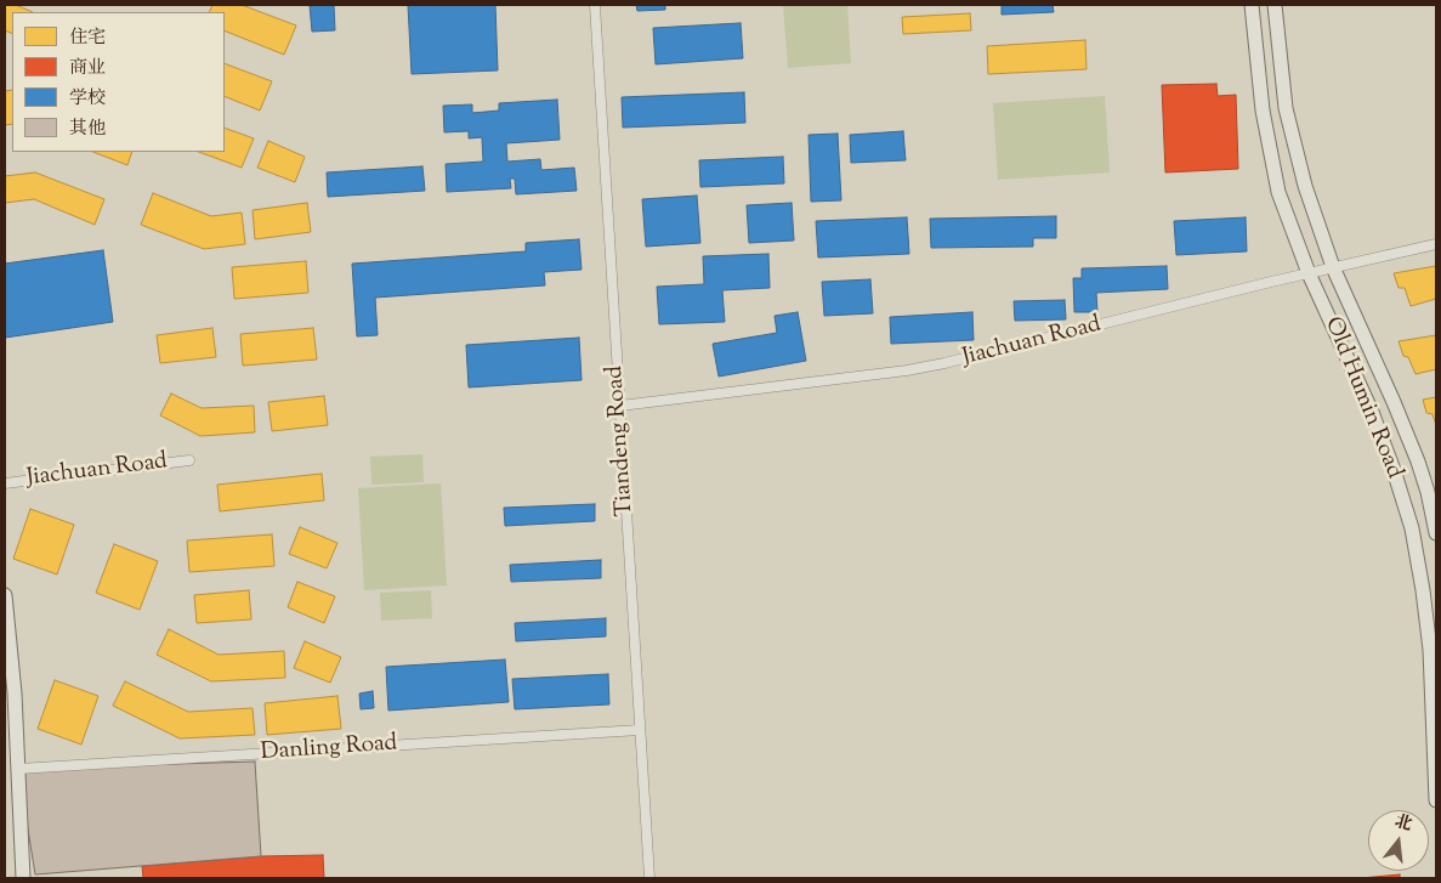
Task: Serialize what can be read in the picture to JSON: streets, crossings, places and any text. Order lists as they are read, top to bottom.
{
  "streets": {
    "main road": ["Old Humin Road"],
    "street": ["Jiachuan Road", "Tiandeng Road", "Danling Road"]
  },
  "crossings": [
    ["Jiachuan Road", "Old Humin Road"],
    ["Jiachuan Road", "Tiandeng Road"],
    ["Tiandeng Road", "Danling Road"]
  ],
  "legend": [
    "住宅",
    "商业",
    "学校",
    "其他"
  ],
  "north": "top"
}
